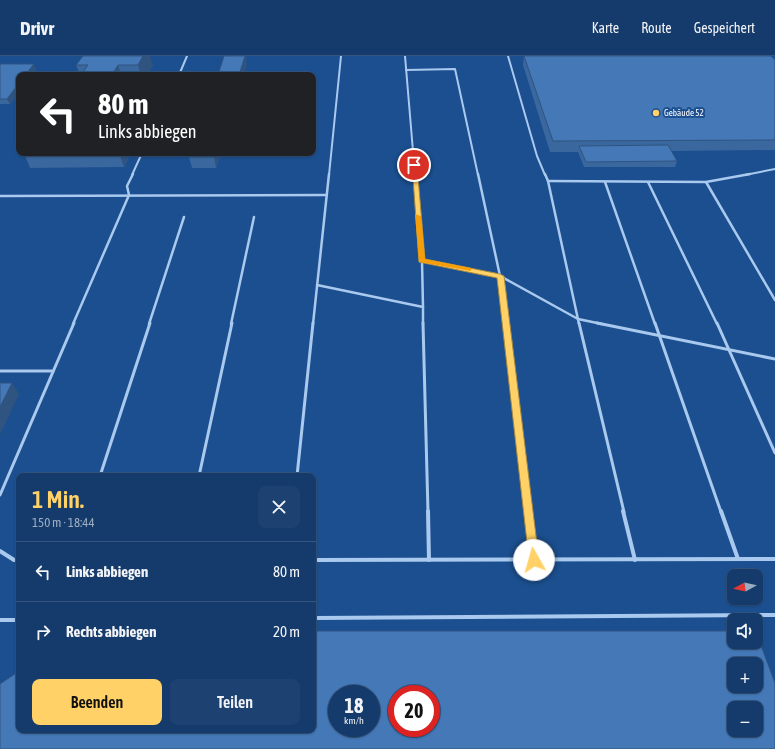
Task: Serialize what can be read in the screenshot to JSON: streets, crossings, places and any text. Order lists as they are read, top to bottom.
{
  "places": ["Gebäude 52"],
  "north": "left",
  "page": {
    "header": "Drivr",
    "nav": ["Karte", "Route", "Gespeichert"],
    "turn": ["80 m", "Links abbiegen"],
    "heading": ["1 Min.", "150 m · 18:44"],
    "list": [
      {
        "name": "Links abbiegen",
        "value": "80 m"
      },
      {
        "name": "Rechts abbiegen",
        "value": "20 m"
      }
    ],
    "map_buttons": ["+", "−"],
    "buttons": ["Beenden", "Teilen"],
    "speed": "18 km/h",
    "limit": "20"
  }
}
